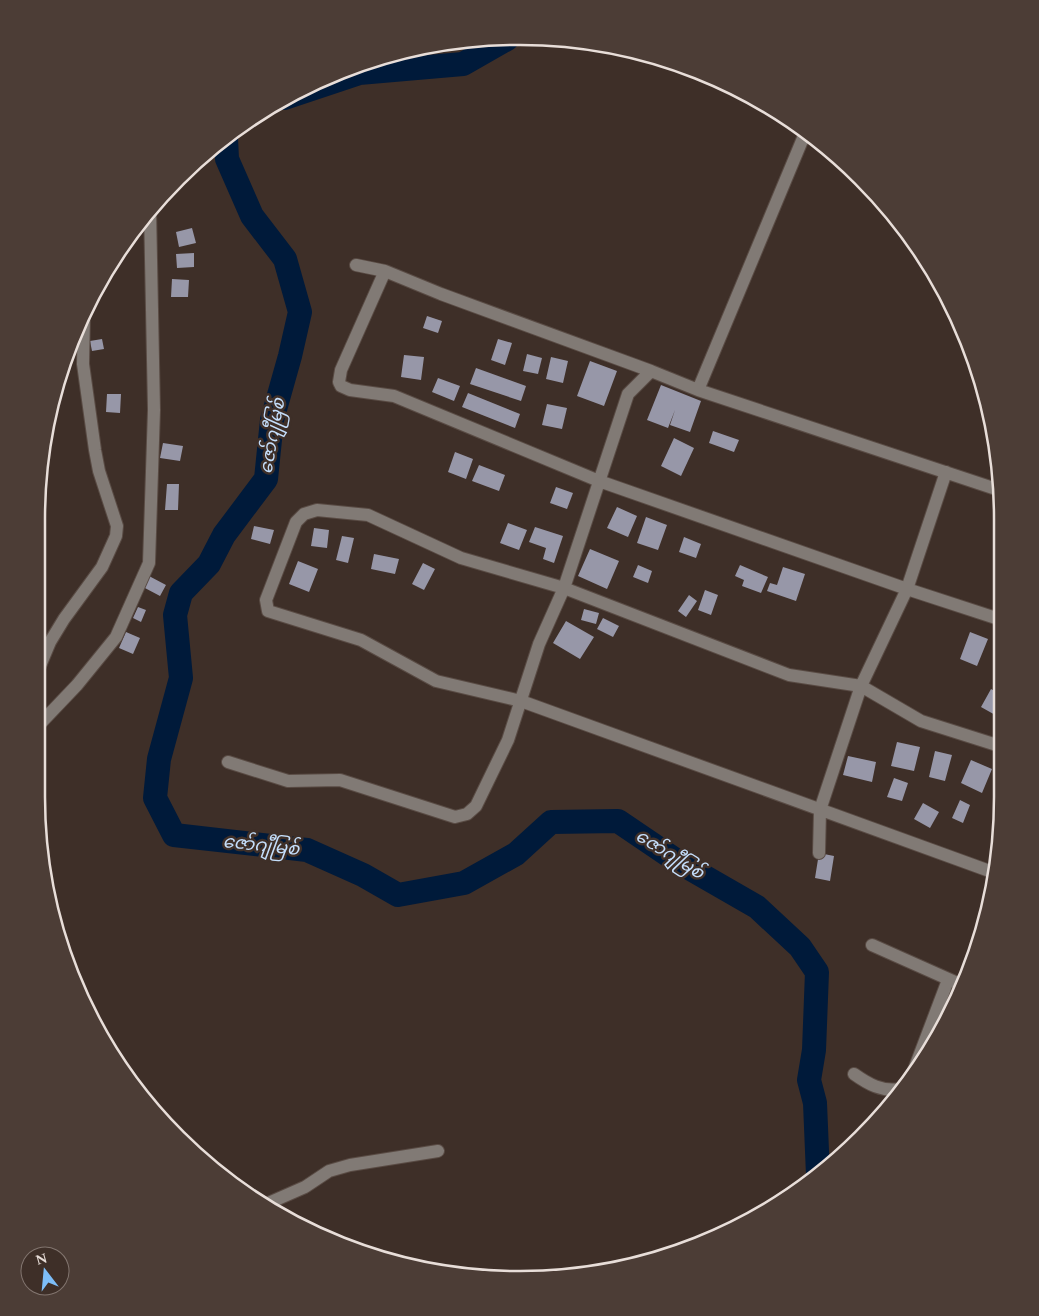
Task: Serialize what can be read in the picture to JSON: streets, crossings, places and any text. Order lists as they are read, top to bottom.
{
  "water": ["ဇော်ဂျီမြစ်"],
  "north": "top"
}
